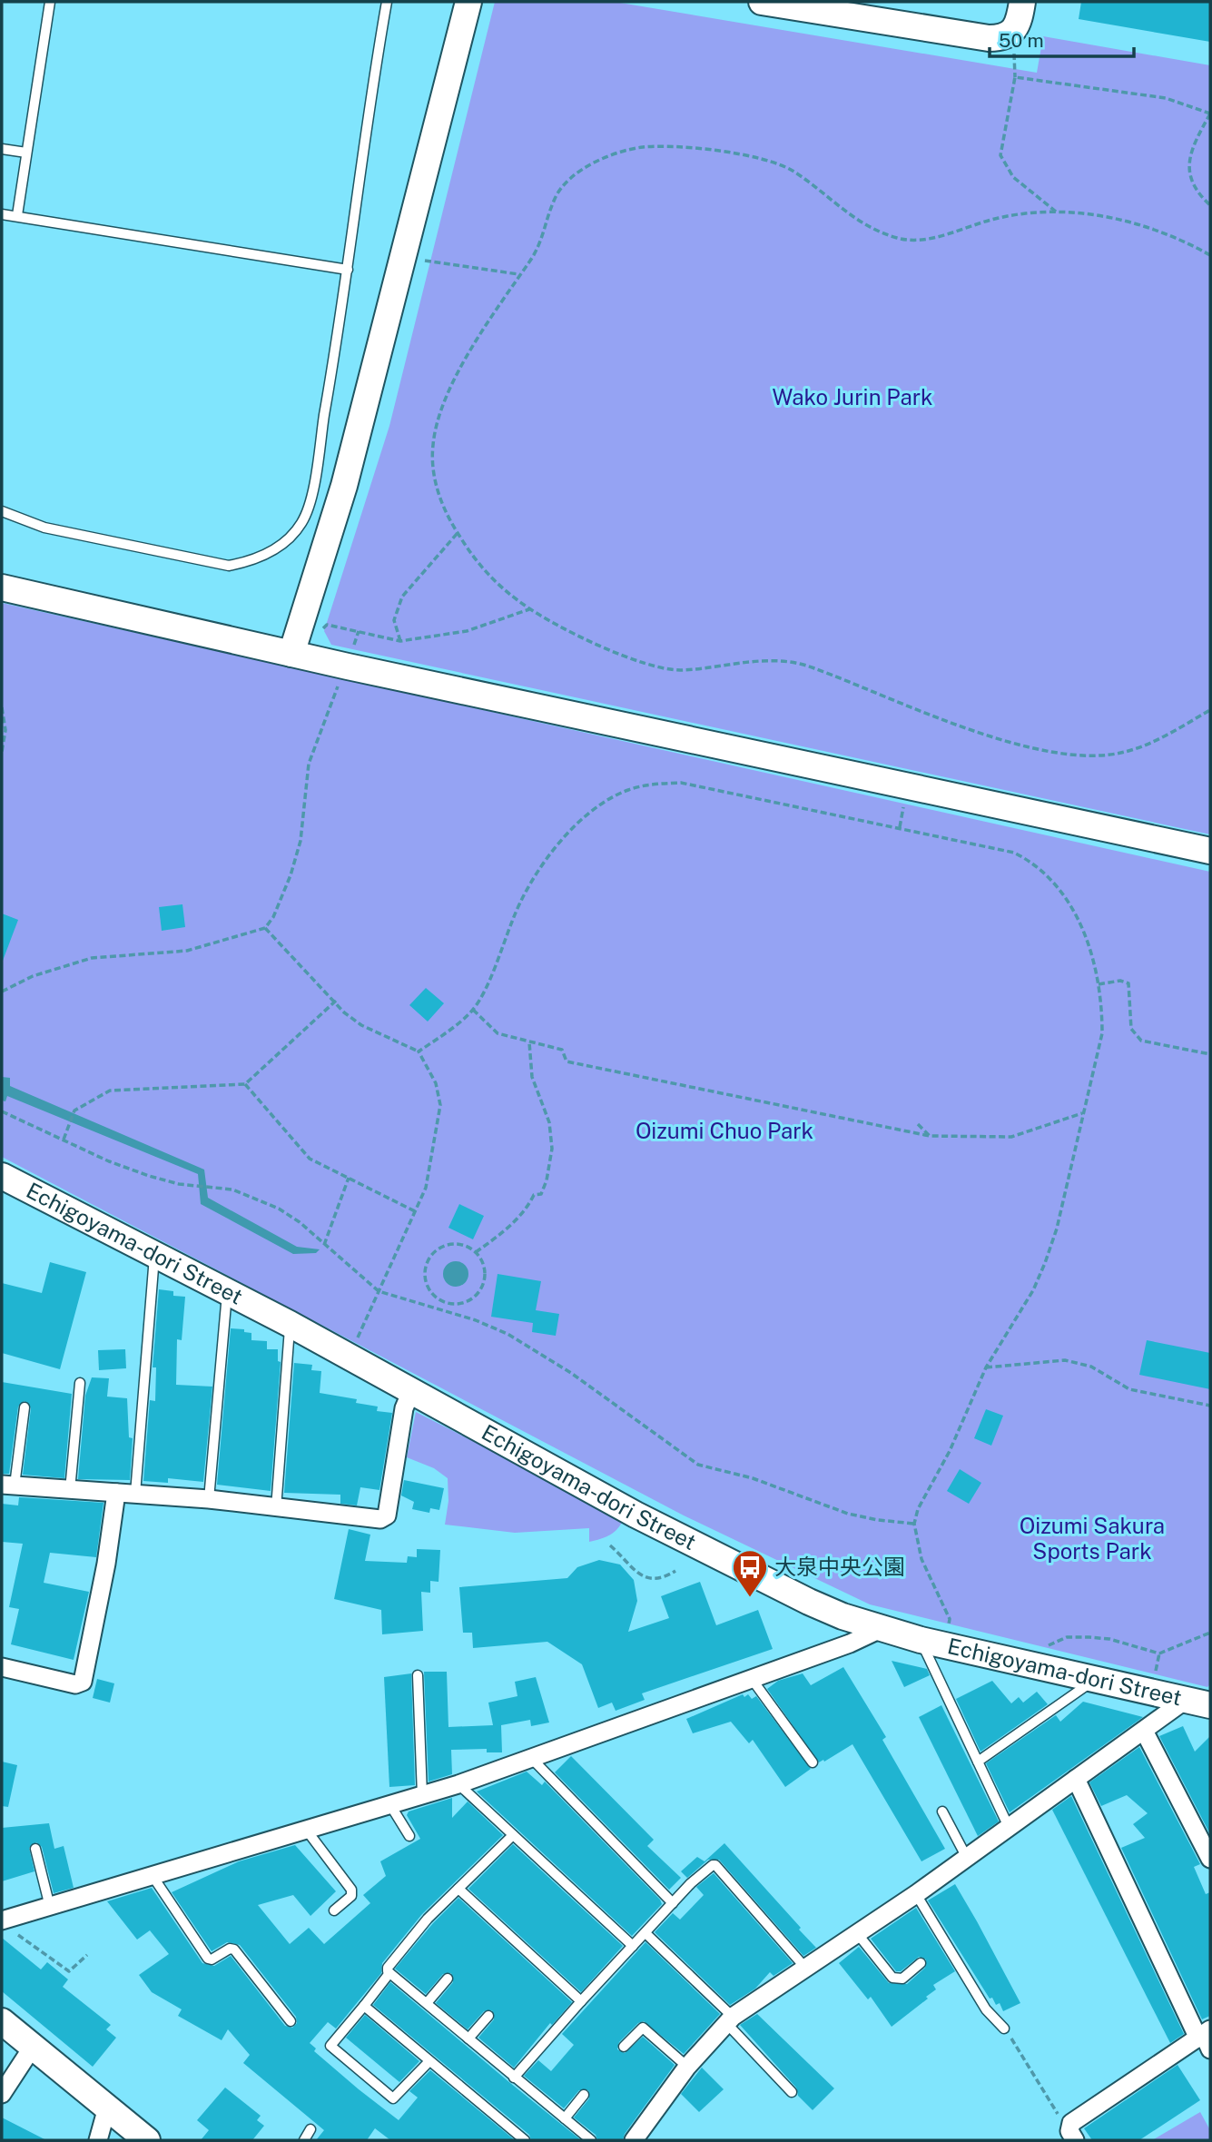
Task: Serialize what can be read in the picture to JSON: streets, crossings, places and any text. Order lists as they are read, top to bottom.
{
  "streets": {
    "street": ["Echigoyama-dori Street"]
  },
  "parks": ["Wako Jurin Park", "Oizumi Chuo Park", "Oizumi Sakura Sports Park"],
  "places": {
    "bus stop": ["大泉中央公園"]
  },
  "scale_bar": "50 m"
}
